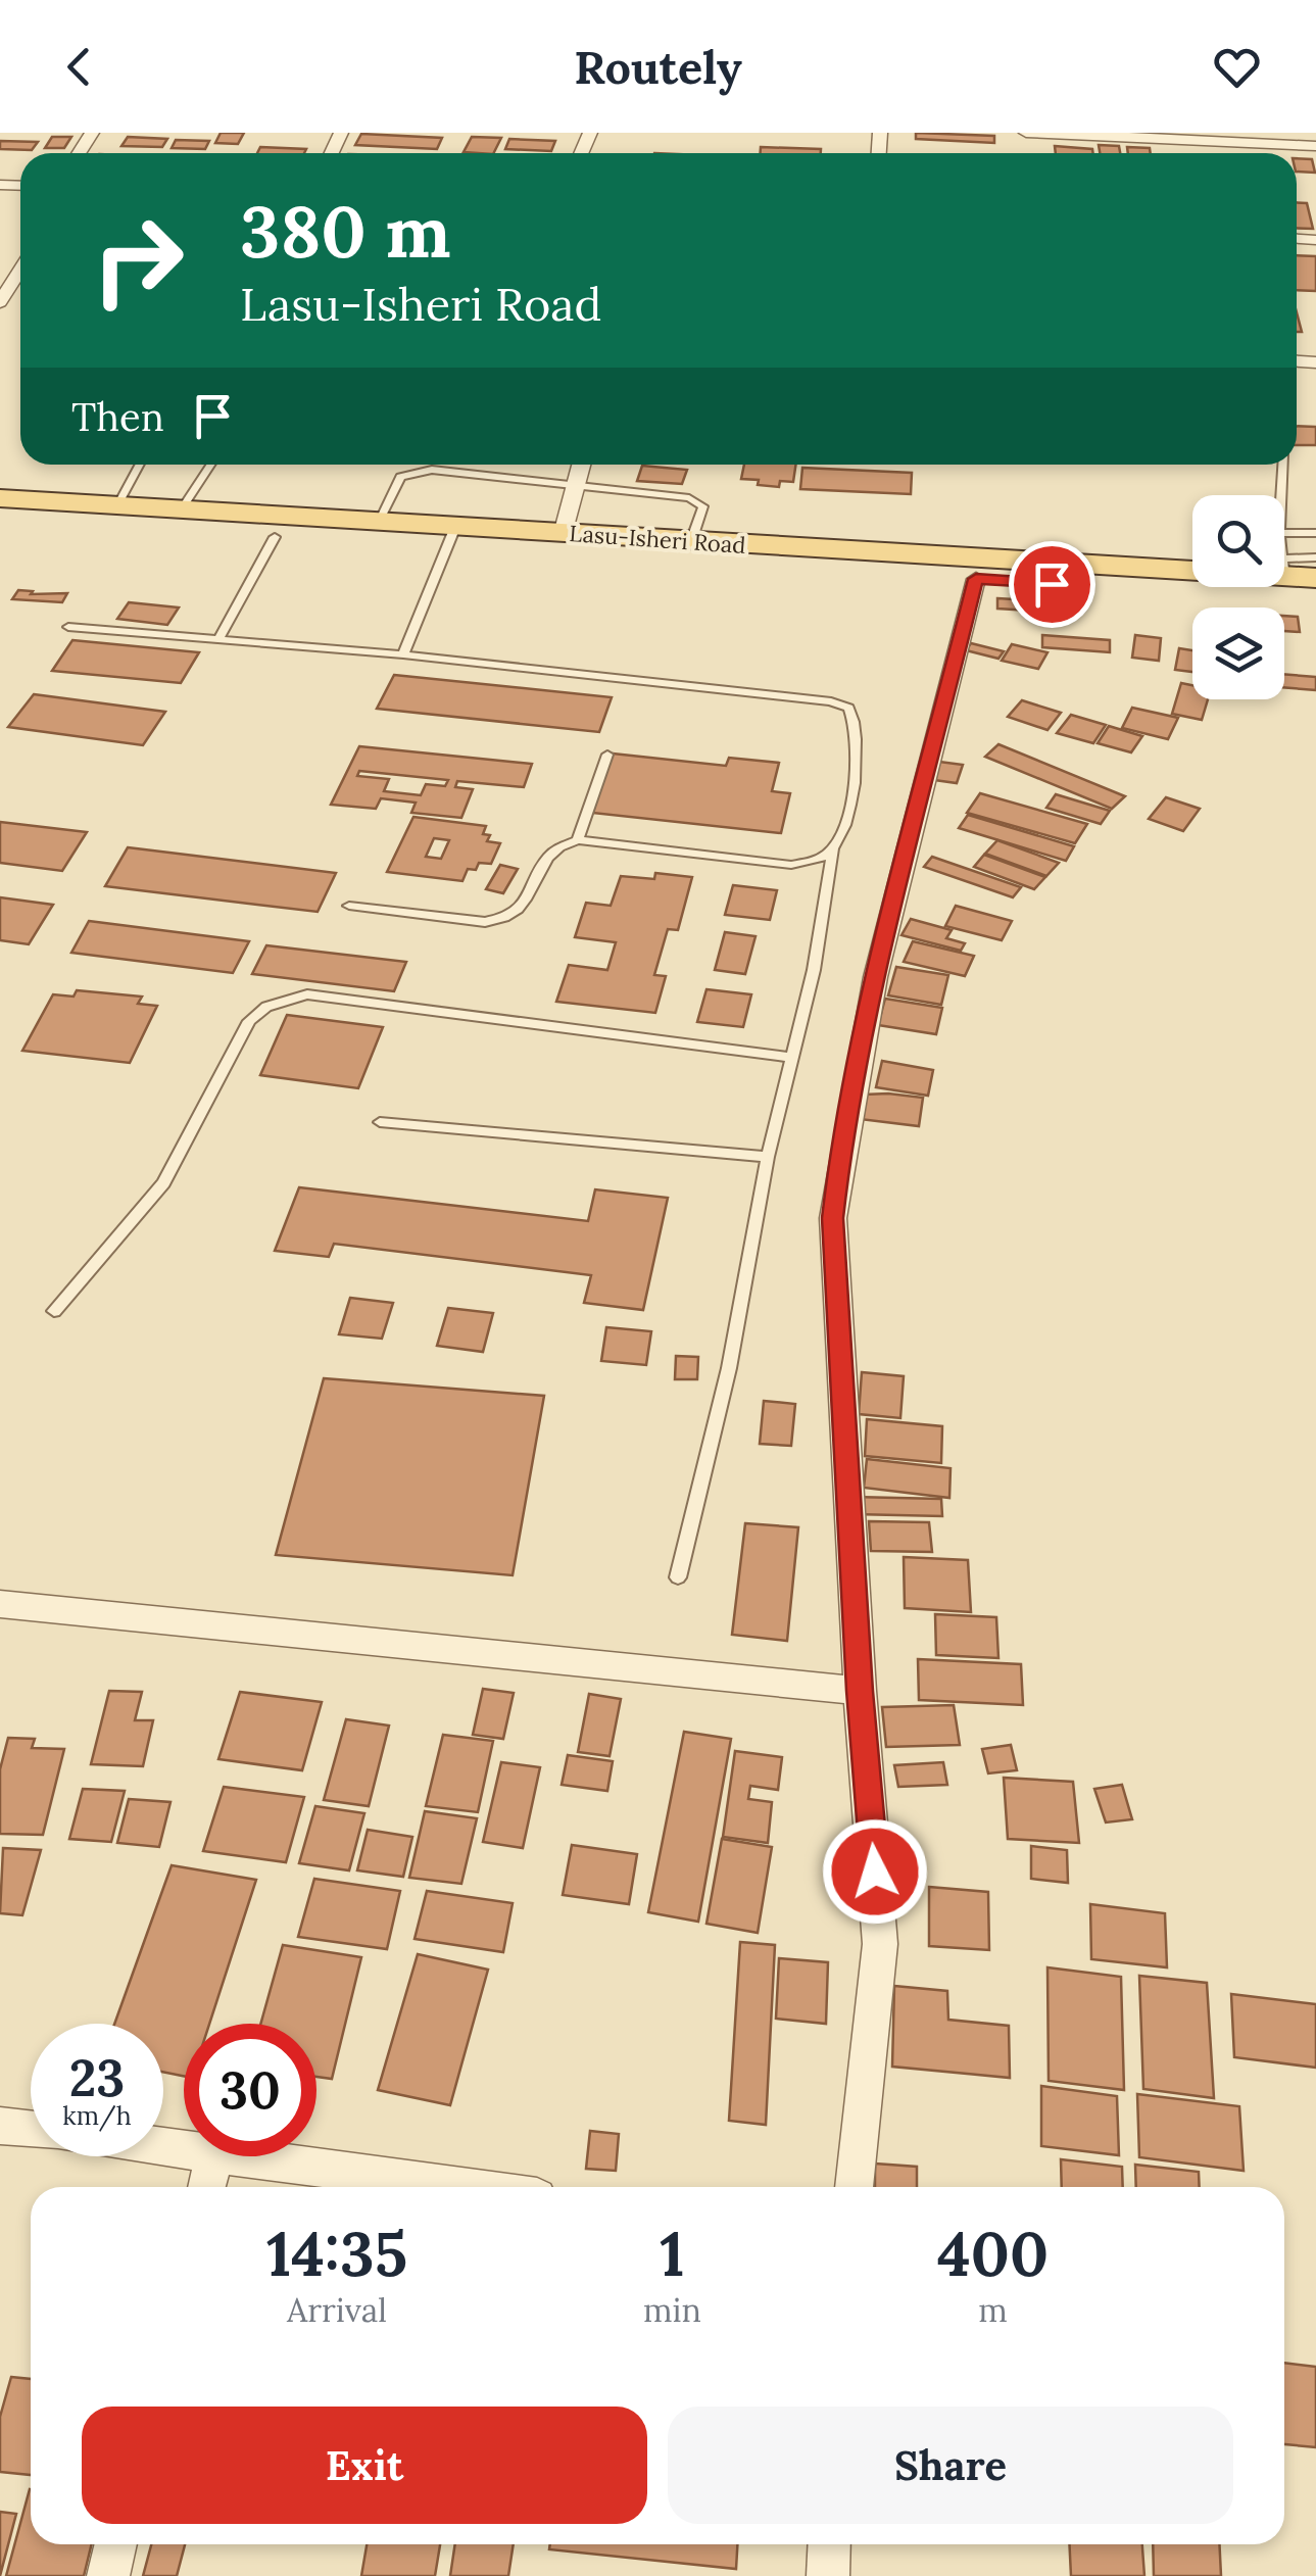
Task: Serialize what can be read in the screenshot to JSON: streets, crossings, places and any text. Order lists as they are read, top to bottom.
{
  "streets": {
    "main road": ["Lasu-Isheri Road"]
  },
  "page": {
    "header": "Routely",
    "turn": ["380 m", "Lasu-Isheri Road"],
    "then": "Then",
    "speed": "23 km/h",
    "limit": "30",
    "eta": [
      "14:35",
      "Arrival",
      "1",
      "min",
      "400",
      "m"
    ],
    "buttons": ["Exit", "Share"]
  }
}
